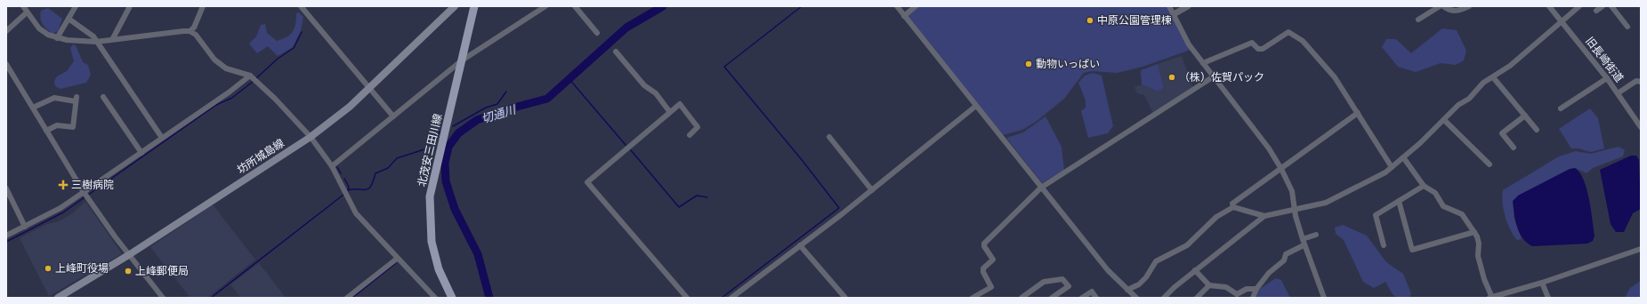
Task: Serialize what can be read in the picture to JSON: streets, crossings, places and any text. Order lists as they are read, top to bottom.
{
  "streets": {
    "main road": ["北茂安三田川線", "坊所城島線"],
    "street": ["旧長崎街道"]
  },
  "water": ["切通川"],
  "places": {
    "other": [
      "中原公園管理棟",
      "動物いっぱい",
      "（株）佐賀パック",
      "上峰町役場",
      "上峰郵便局"
    ],
    "health": ["三樹病院"]
  }
}
